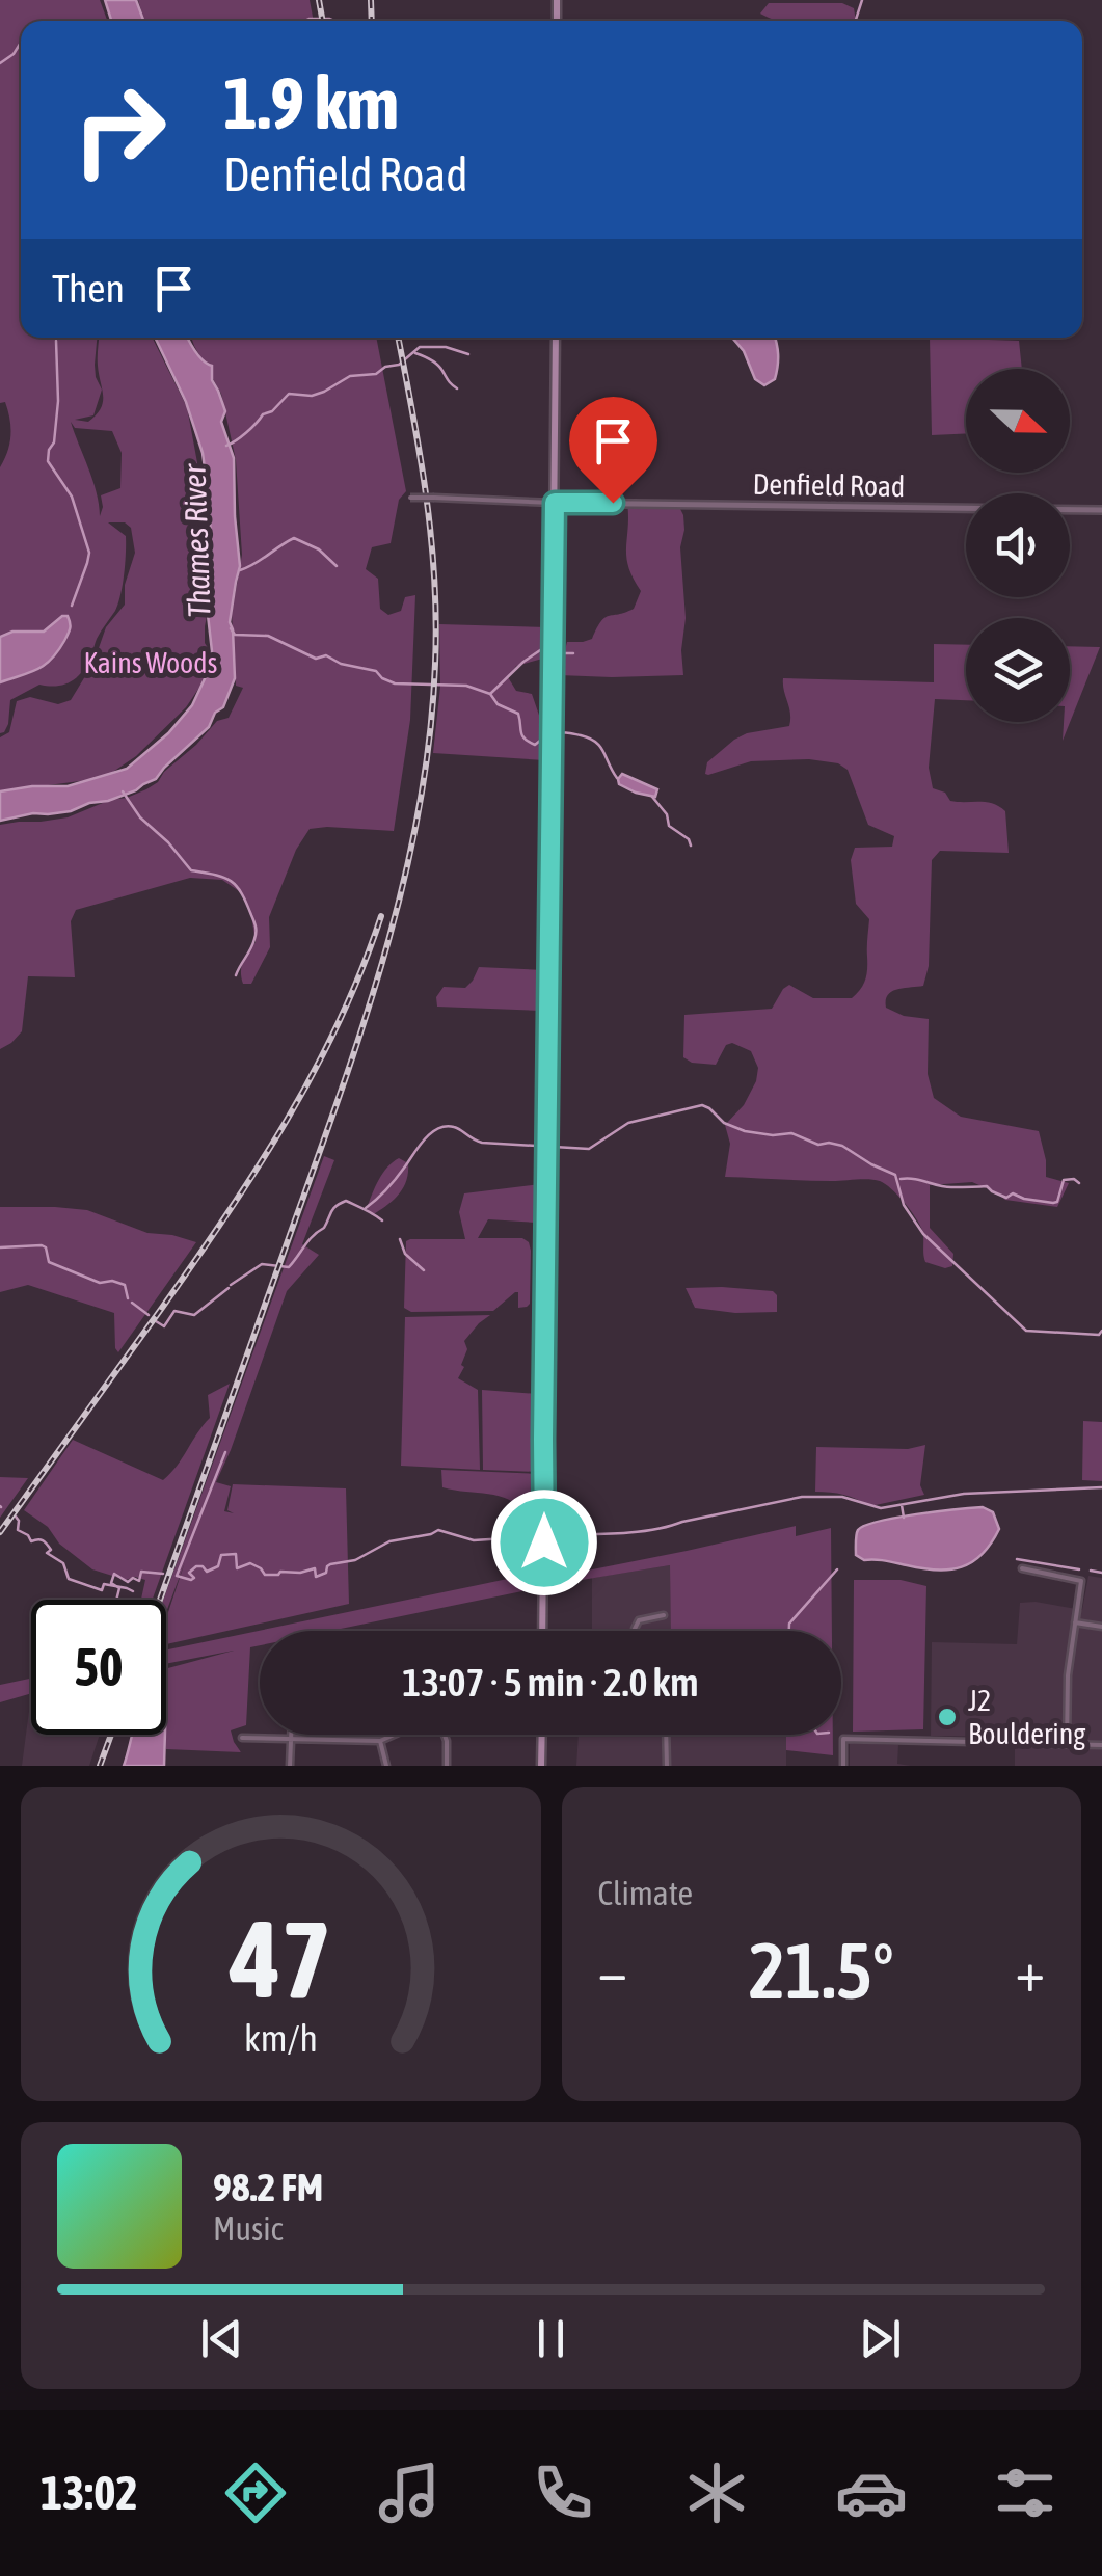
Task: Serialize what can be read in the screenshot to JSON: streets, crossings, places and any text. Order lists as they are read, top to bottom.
{
  "streets": {
    "street": ["Denfield Road"]
  },
  "water": ["Thames River"],
  "parks": ["Kains Woods"],
  "places": ["J2 Bouldering"],
  "north": "right",
  "page": {
    "turn": ["1.9 km", "Denfield Road"],
    "then": "Then",
    "limit": "50",
    "trip": "13:07 · 5 min · 2.0 km",
    "tile": "Climate",
    "heat": ["−", "21.5°", "+"],
    "song": ["98.2 FM", "Music"],
    "tabs": "13:02",
    "gauge": ["47", "km/h"]
  }
}
